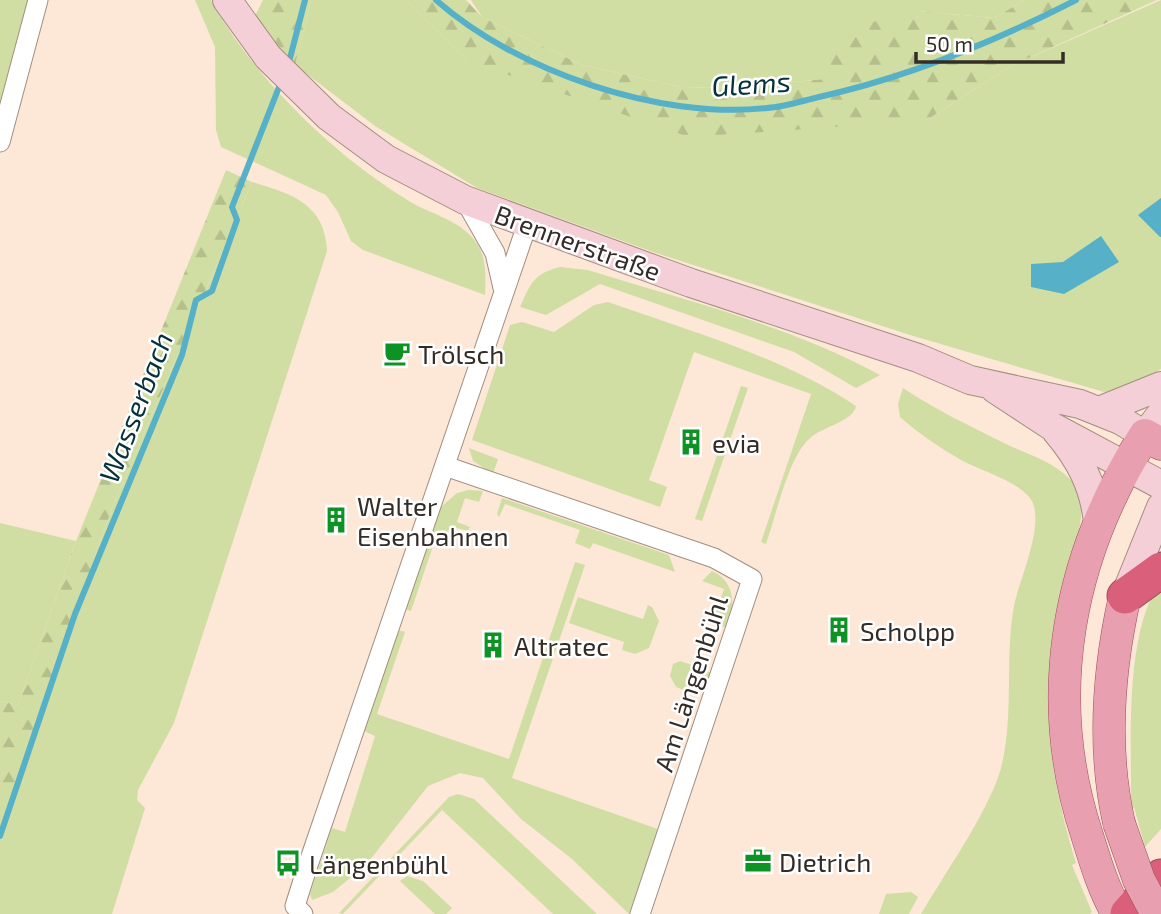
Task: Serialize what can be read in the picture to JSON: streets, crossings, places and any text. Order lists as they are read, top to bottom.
{
  "streets": {
    "main road": ["Brennerstraße"],
    "street": ["Am Längenbühl"]
  },
  "water": ["Glems", "Wasserbach"],
  "places": {
    "cafe": ["Trölsch"],
    "building": [
      "evia",
      "Walter Eisenbahnen",
      "Scholpp",
      "Altratec"
    ],
    "office": ["Dietrich"],
    "bus stop": ["Längenbühl"]
  },
  "scale_bar": "50 m"
}
